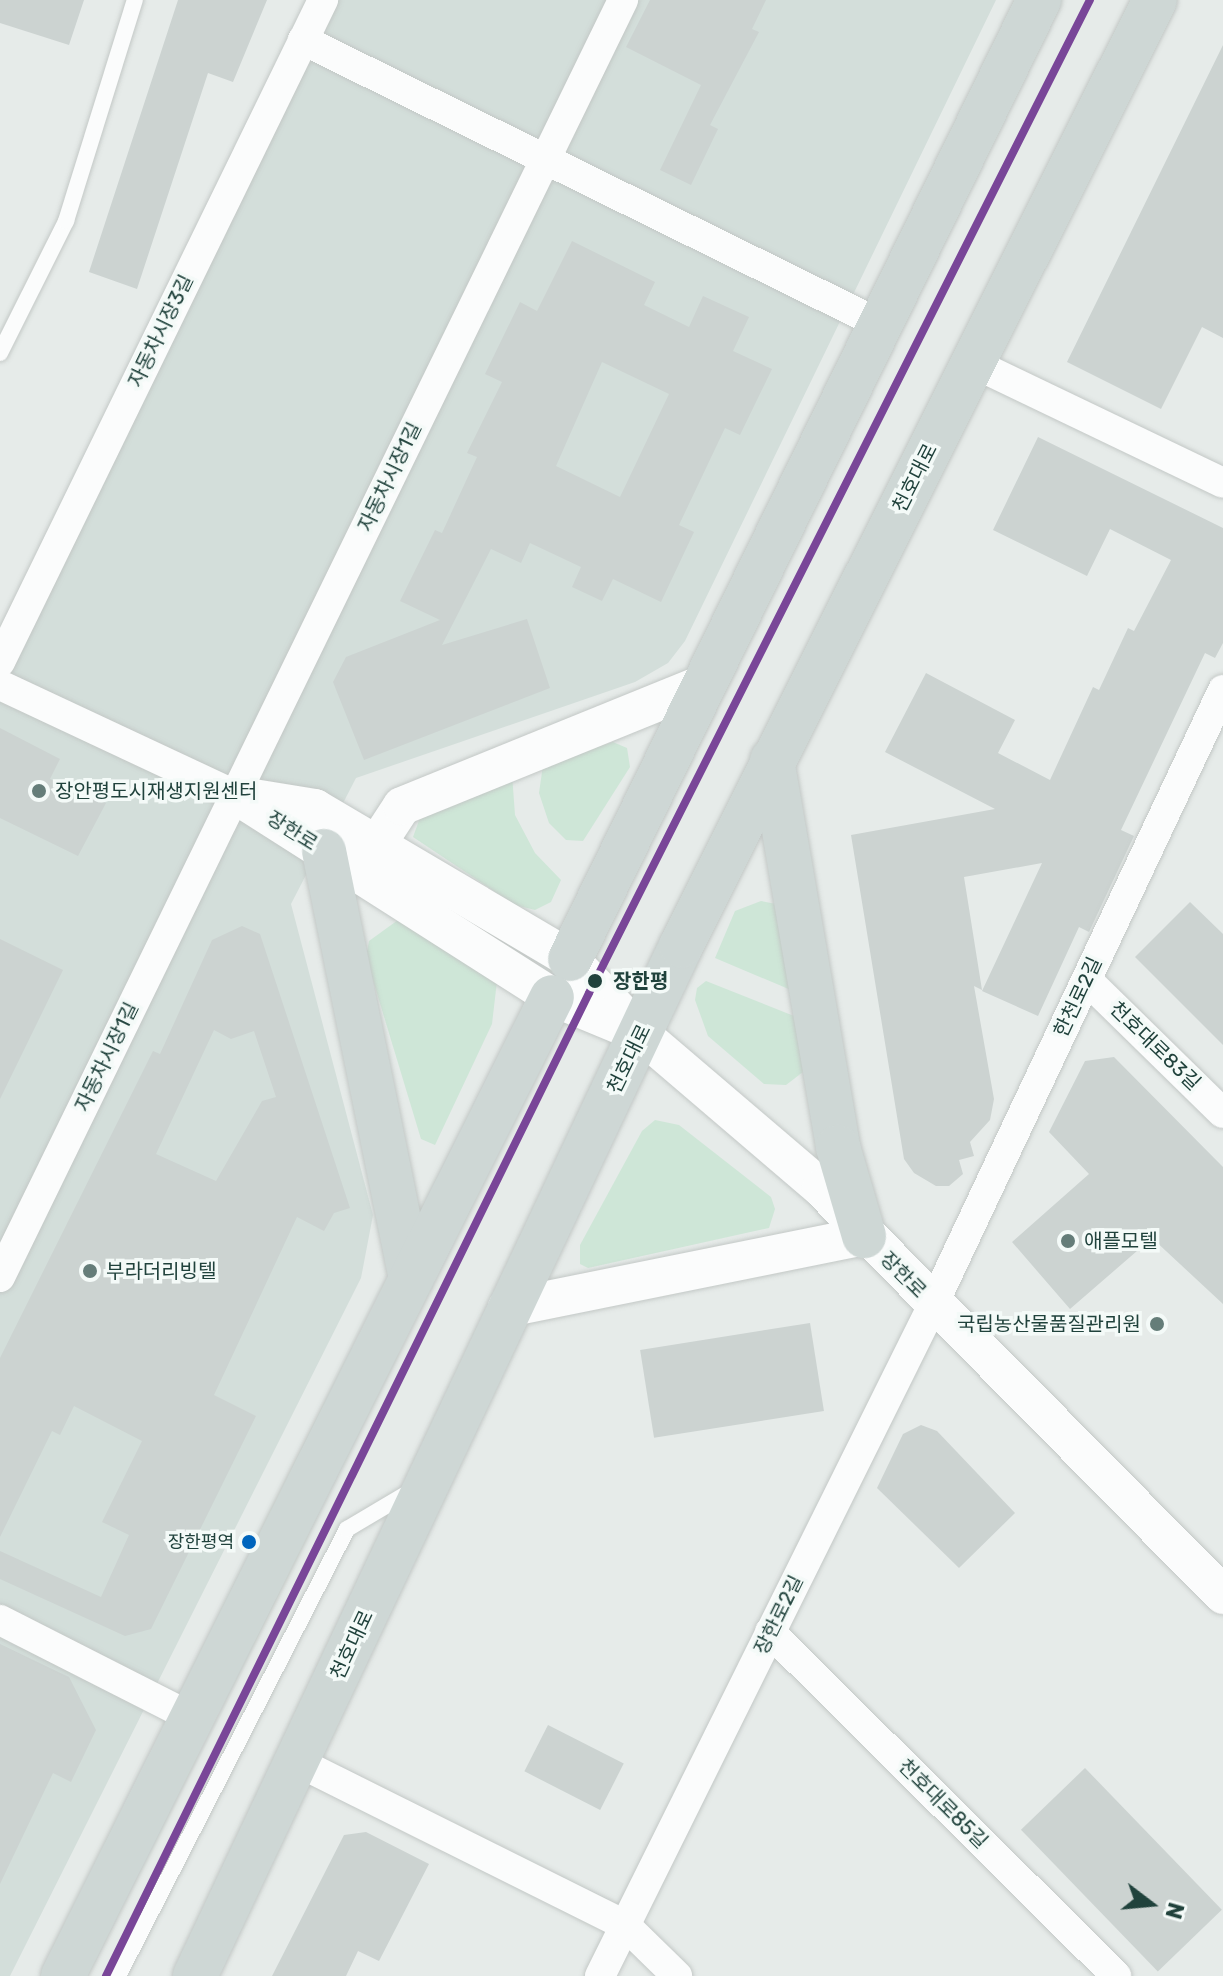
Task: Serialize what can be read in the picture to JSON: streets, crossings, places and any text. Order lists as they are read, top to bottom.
{
  "streets": {
    "main road": ["천호대로"],
    "street": [
      "자동차시장3길",
      "자동차시장1길",
      "장한로",
      "한천로2길",
      "천호대로83길",
      "장한로2길",
      "천호대로85길"
    ]
  },
  "crossings": [
    ["자동차시장1길", "장한로"],
    ["천호대로", "장한로"],
    ["장한로", "한천로2길"],
    ["장한로", "장한로2길"],
    ["한천로2길", "천호대로83길"],
    ["한천로2길", "장한로2길"],
    ["장한로2길", "천호대로85길"]
  ],
  "places": [
    "장안평도시재생지원센터",
    "장한평",
    "애플모텔",
    "부라더리빙텔",
    "국립농산물품질관리원",
    "장한평역"
  ],
  "north": "right"
}
